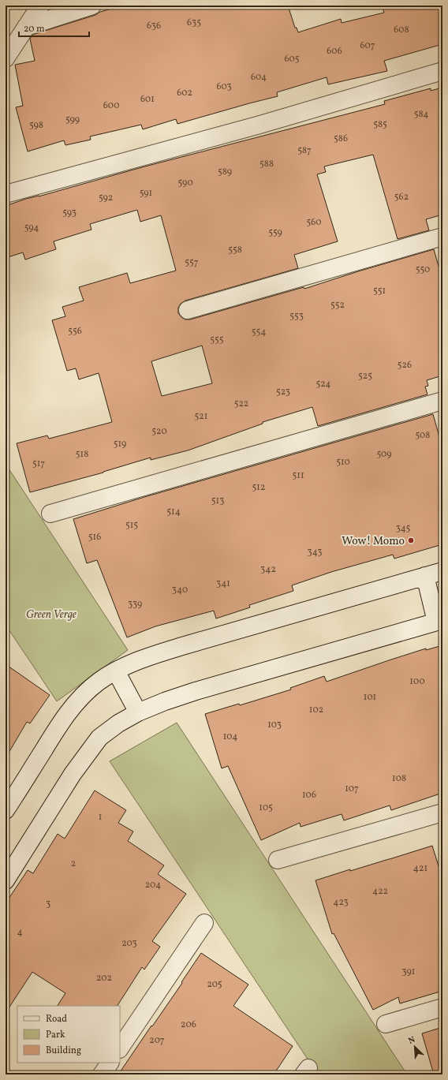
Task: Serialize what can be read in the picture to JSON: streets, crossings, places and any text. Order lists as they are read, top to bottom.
{
  "parks": ["Green Verge"],
  "places": ["Wow! Momo"],
  "house_numbers": [
    "635",
    "636",
    "608",
    "607",
    "606",
    "605",
    "604",
    "603",
    "602",
    "601",
    "600",
    "584",
    "599",
    "585",
    "598",
    "586",
    "587",
    "588",
    "589",
    "590",
    "591",
    "562",
    "592",
    "593",
    "560",
    "594",
    "559",
    "558",
    "557",
    "550",
    "551",
    "552",
    "553",
    "556",
    "554",
    "555",
    "526",
    "525",
    "524",
    "523",
    "522",
    "521",
    "520",
    "508",
    "519",
    "518",
    "509",
    "510",
    "517",
    "511",
    "512",
    "513",
    "514",
    "515",
    "345",
    "516",
    "343",
    "342",
    "341",
    "340",
    "339",
    "100",
    "101",
    "102",
    "103",
    "104",
    "108",
    "107",
    "106",
    "105",
    "1",
    "2",
    "421",
    "204",
    "422",
    "423",
    "3",
    "4",
    "203",
    "391",
    "202",
    "205",
    "206",
    "207"
  ],
  "legend": ["Road", "Park", "Building"],
  "scale_bar": "20 m",
  "north": "top left"
}
